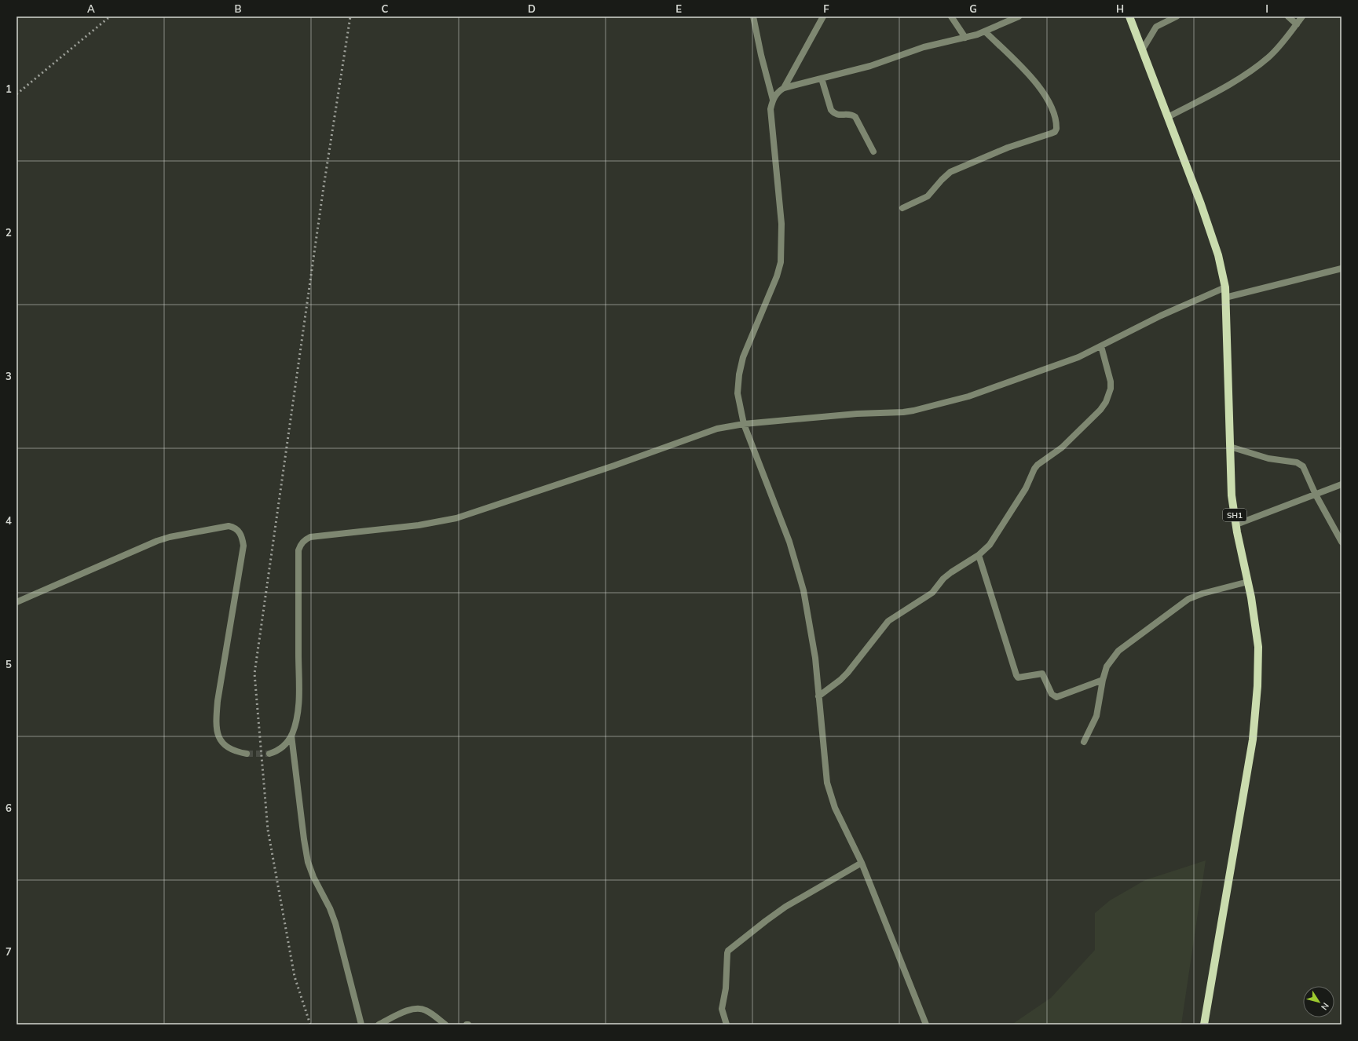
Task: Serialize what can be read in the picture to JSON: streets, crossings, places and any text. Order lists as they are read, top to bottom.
{
  "streets": {
    "main road": ["SH1"]
  },
  "north": "bottom right",
  "grid": {
    "columns": [
      "A",
      "B",
      "C",
      "D",
      "E",
      "F",
      "G",
      "H",
      "I"
    ],
    "rows": [
      "1",
      "2",
      "3",
      "4",
      "5",
      "6",
      "7"
    ]
  }
}
